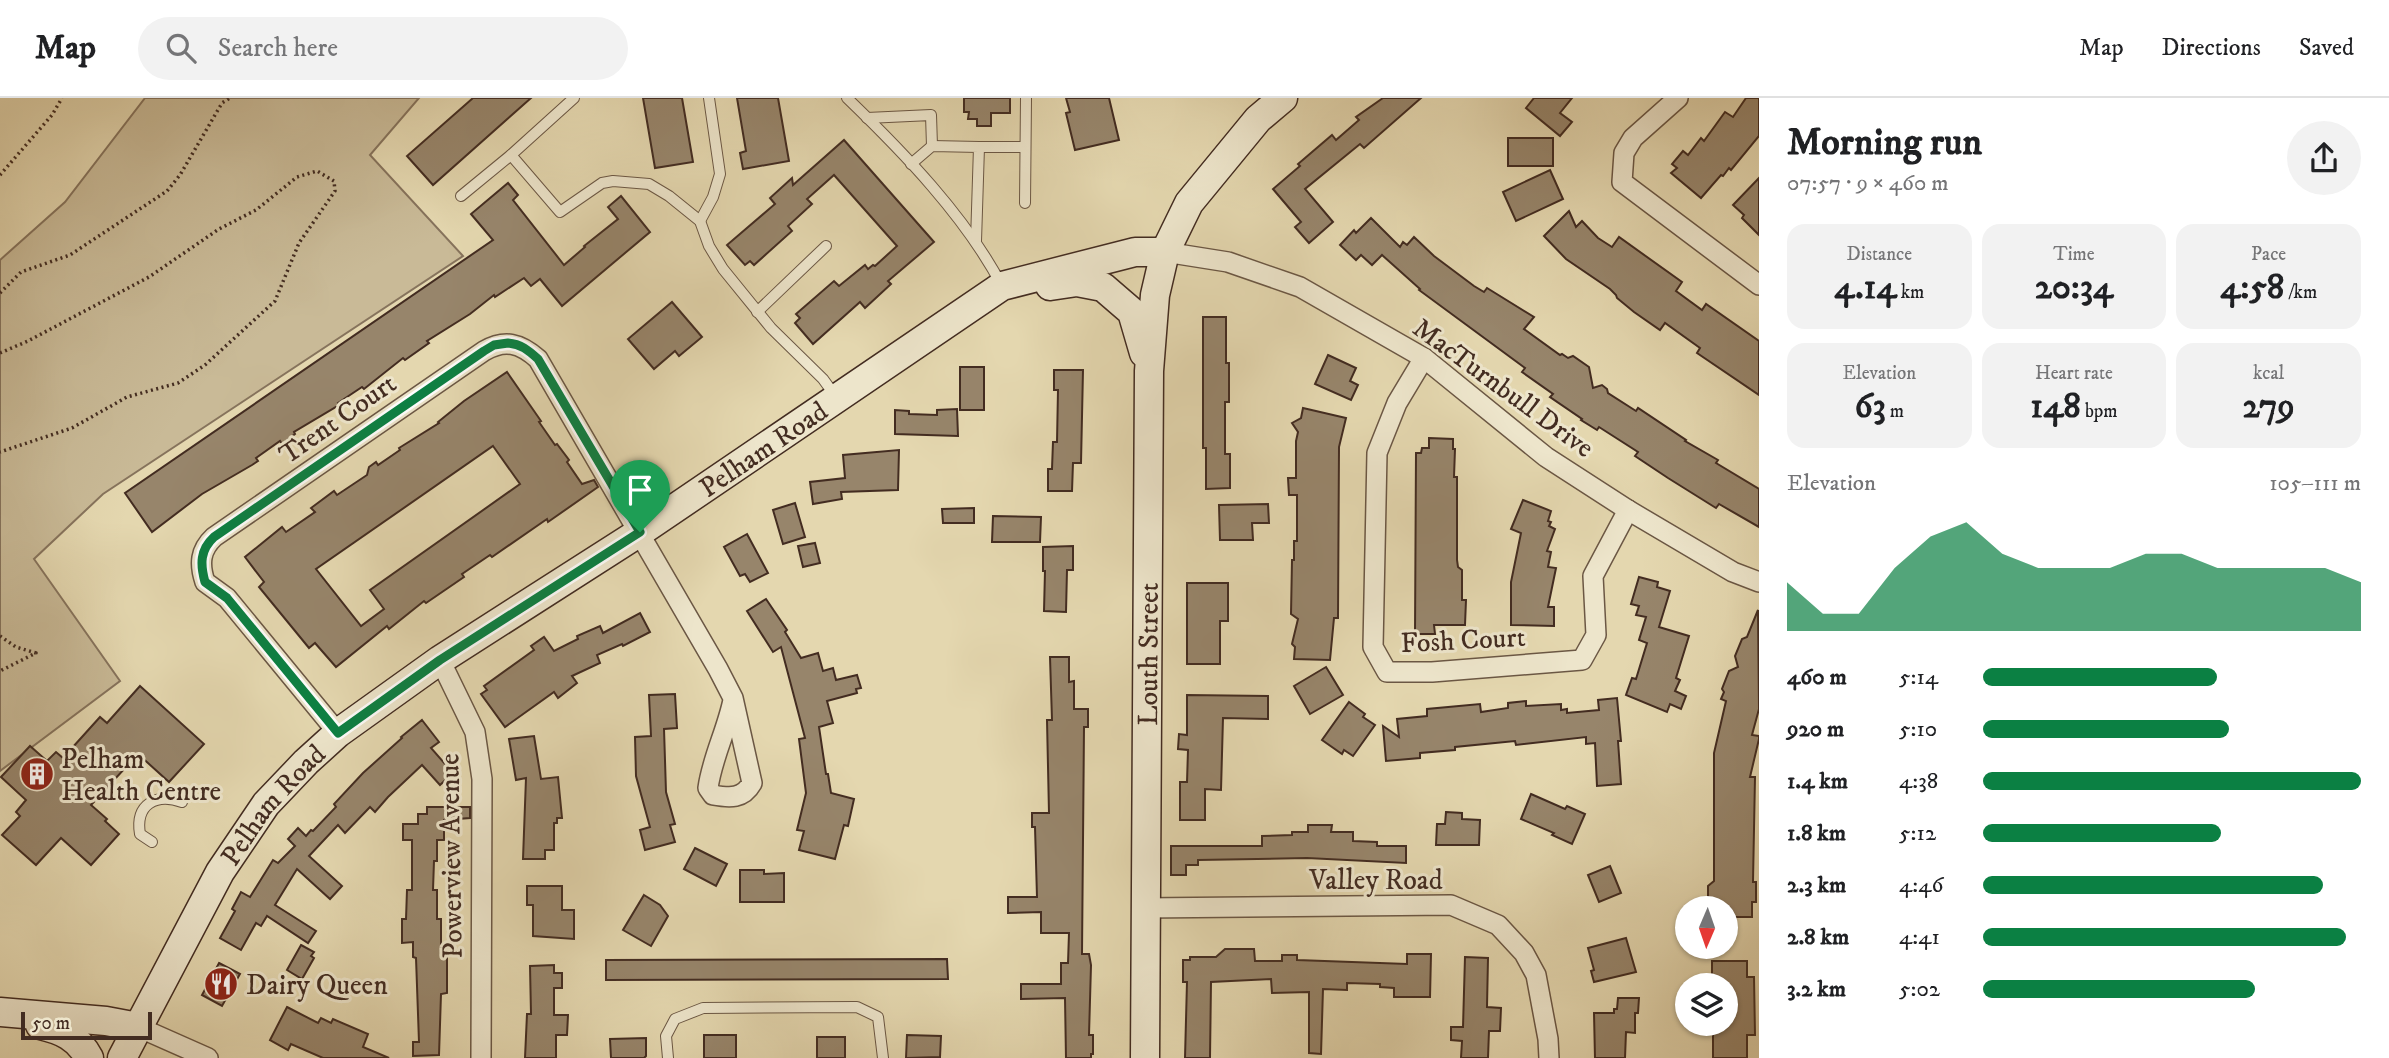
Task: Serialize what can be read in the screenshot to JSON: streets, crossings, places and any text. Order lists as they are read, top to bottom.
{
  "streets": {
    "main road": ["Pelham Road", "Louth Street"],
    "street": [
      "MacTurnbull Drive",
      "Trent Court",
      "Fosh Court",
      "Powerview Avenue",
      "Valley Road"
    ]
  },
  "crossings": [
    ["MacTurnbull Drive", "Pelham Road"],
    ["MacTurnbull Drive", "Fosh Court"],
    ["MacTurnbull Drive", "Louth Street"],
    ["Trent Court", "Pelham Road"],
    ["Pelham Road", "Louth Street"],
    ["Pelham Road", "Powerview Avenue"],
    ["Louth Street", "Valley Road"]
  ],
  "places": {
    "building": ["Pelham Health Centre"],
    "restaurant": ["Dairy Queen"]
  },
  "scale_bar": "50 m",
  "north": "bottom",
  "page": {
    "header": "Map",
    "search": "Search here",
    "nav": ["Map", "Directions", "Saved"],
    "heading": ["Morning run", "07:57 · 9 × 460 m"],
    "stats": [
      ["Distance", "4.14 km"],
      ["Time", "20:34"],
      ["Pace", "4:58 /km"],
      ["Elevation", "63 m"],
      ["Heart rate", "148 bpm"],
      ["kcal", "279"]
    ],
    "chart": ["Elevation", "105–111 m"],
    "list": [
      {
        "name": "460 m",
        "note": "5:14"
      },
      {
        "name": "920 m",
        "note": "5:10"
      },
      {
        "name": "1.4 km",
        "note": "4:38"
      },
      {
        "name": "1.8 km",
        "note": "5:12"
      },
      {
        "name": "2.3 km",
        "note": "4:46"
      },
      {
        "name": "2.8 km",
        "note": "4:41"
      },
      {
        "name": "3.2 km",
        "note": "5:02"
      }
    ],
    "scale": "50 m"
  }
}
